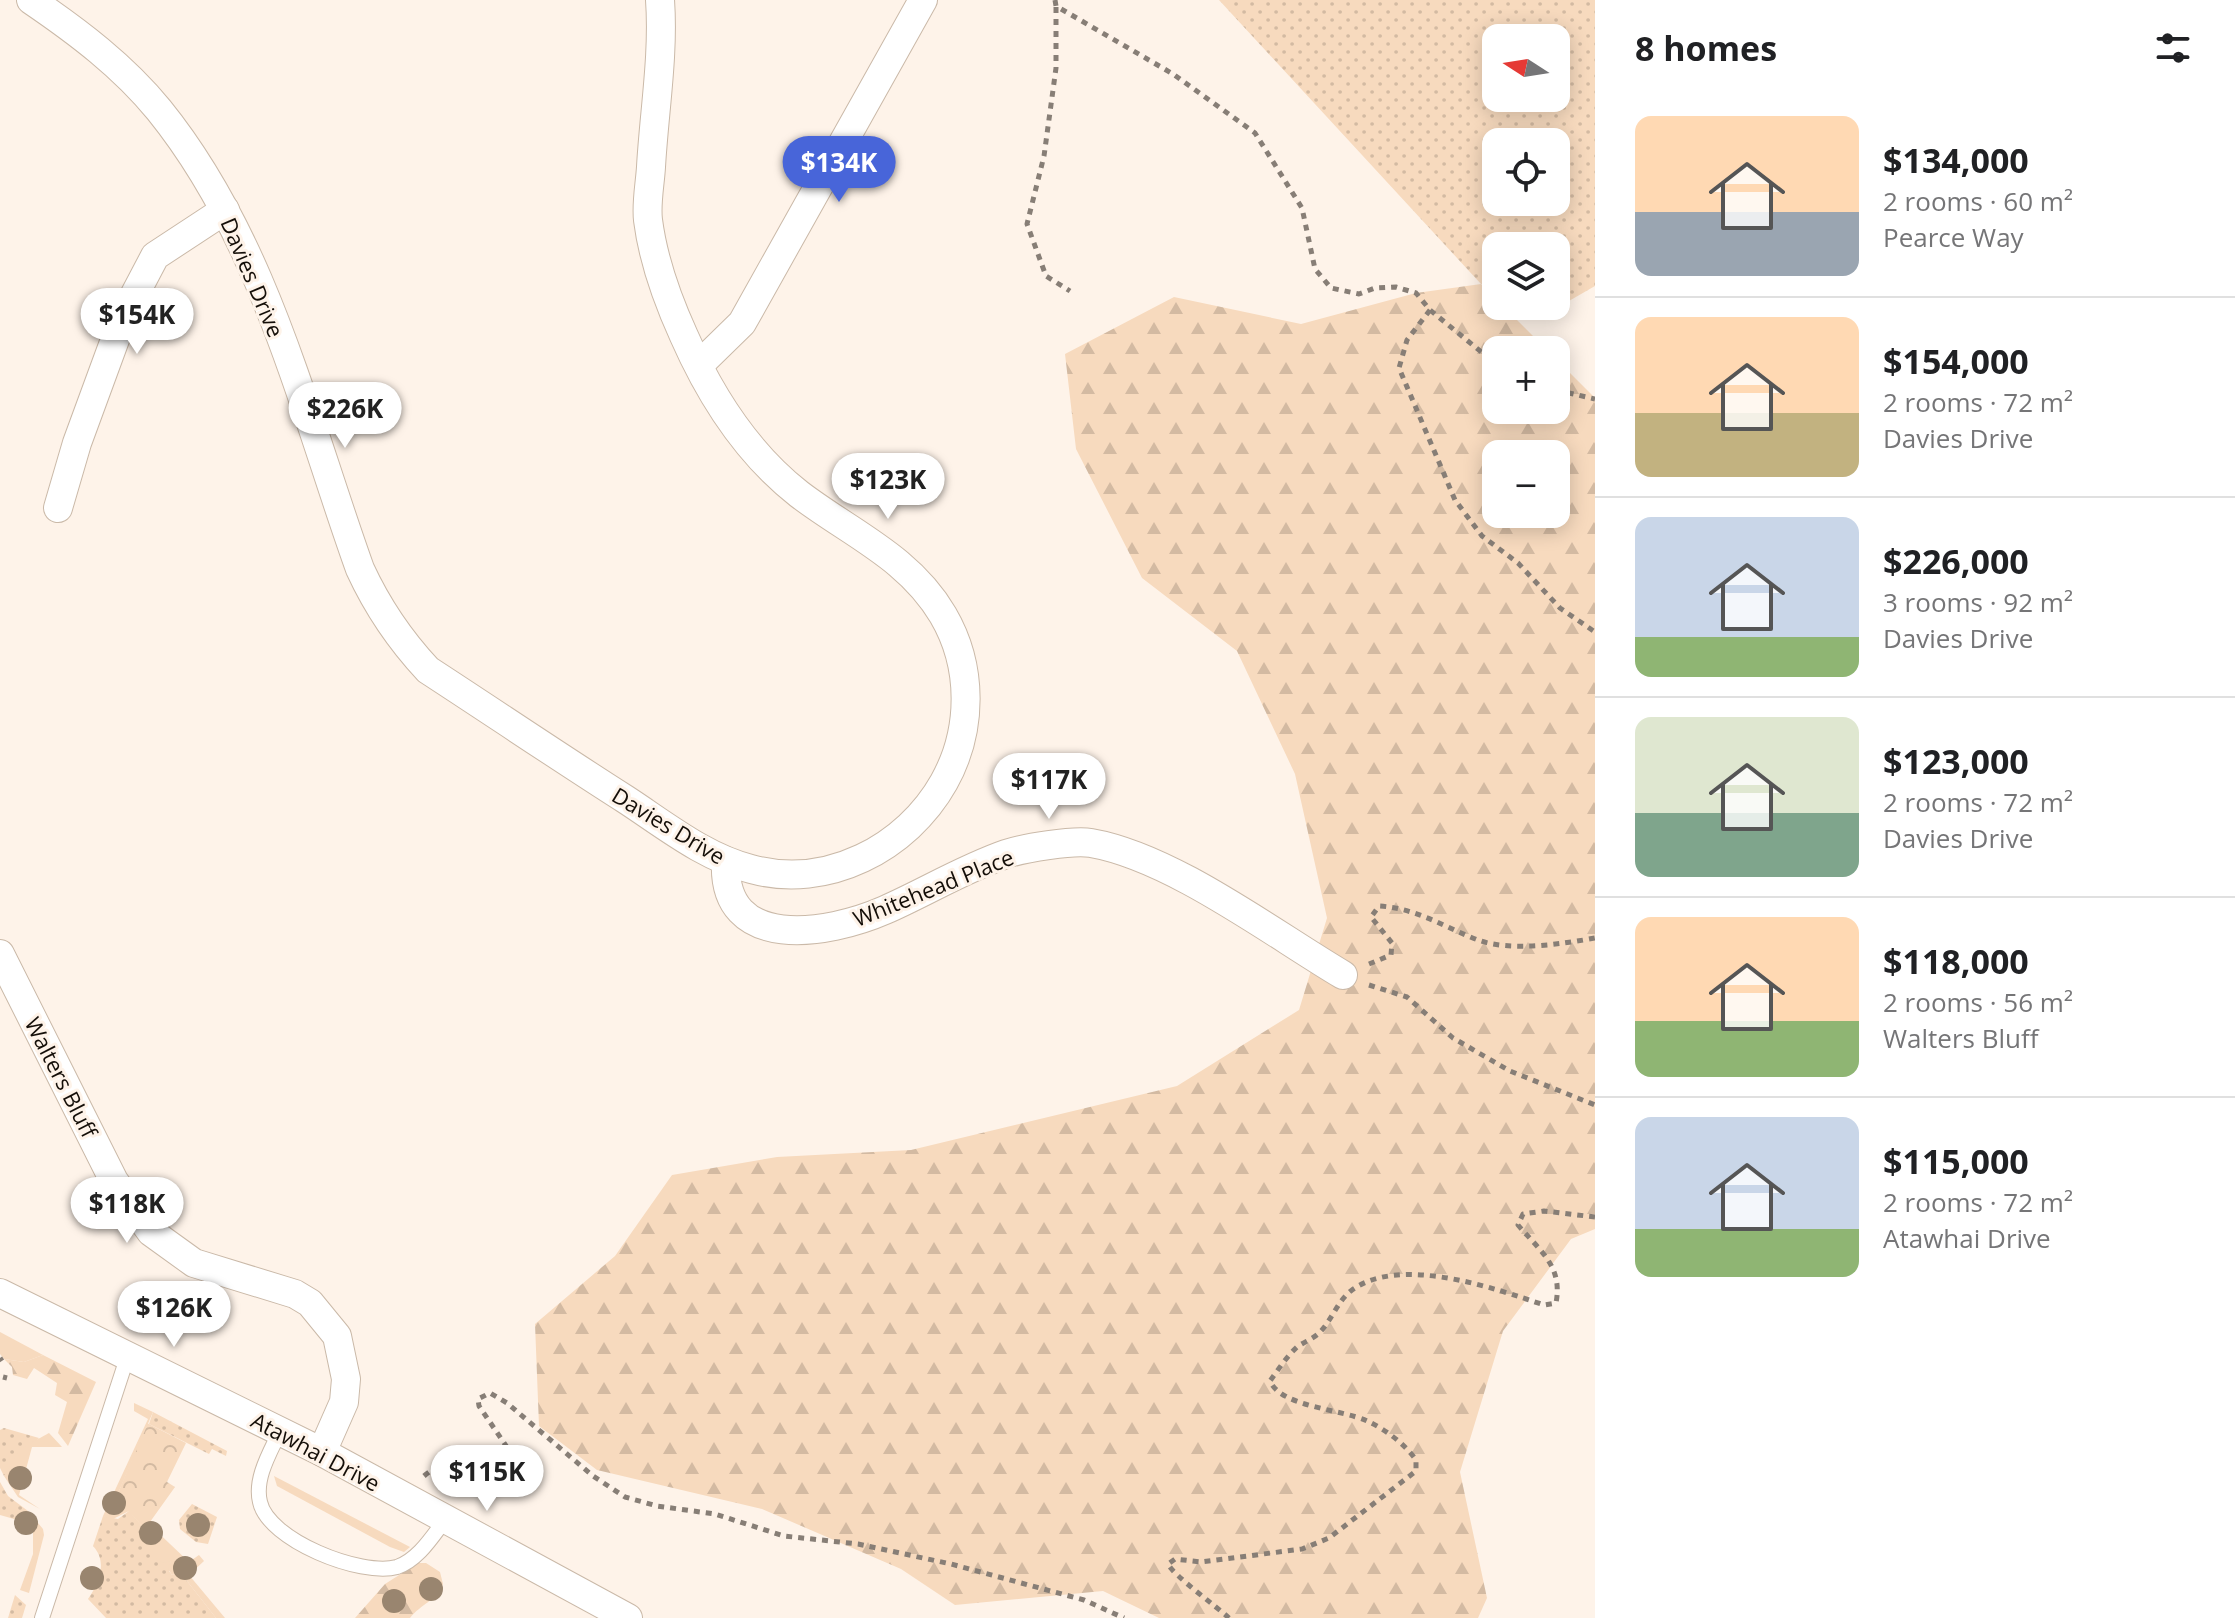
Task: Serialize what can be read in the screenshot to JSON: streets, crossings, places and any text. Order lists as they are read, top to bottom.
{
  "streets": {
    "street": [
      "Davies Drive",
      "Whitehead Place",
      "Walters Bluff",
      "Atawhai Drive"
    ]
  },
  "crossings": [
    ["Davies Drive", "Whitehead Place"],
    ["Walters Bluff", "Atawhai Drive"]
  ],
  "north": "left",
  "page": {
    "heading": "8 homes",
    "map_buttons": ["+", "−"],
    "list": [
      {
        "name": "$134,000",
        "note": "2 rooms · 60 m² · Pearce Way"
      },
      {
        "name": "$154,000",
        "note": "2 rooms · 72 m² · Davies Drive"
      },
      {
        "name": "$226,000",
        "note": "3 rooms · 92 m² · Davies Drive"
      },
      {
        "name": "$123,000",
        "note": "2 rooms · 72 m² · Davies Drive"
      },
      {
        "name": "$118,000",
        "note": "2 rooms · 56 m² · Walters Bluff"
      },
      {
        "name": "$115,000",
        "note": "2 rooms · 72 m² · Atawhai Drive"
      }
    ],
    "price": [
      "$134K",
      "$154K",
      "$226K",
      "$123K",
      "$117K",
      "$118K",
      "$126K",
      "$115K"
    ]
  }
}
